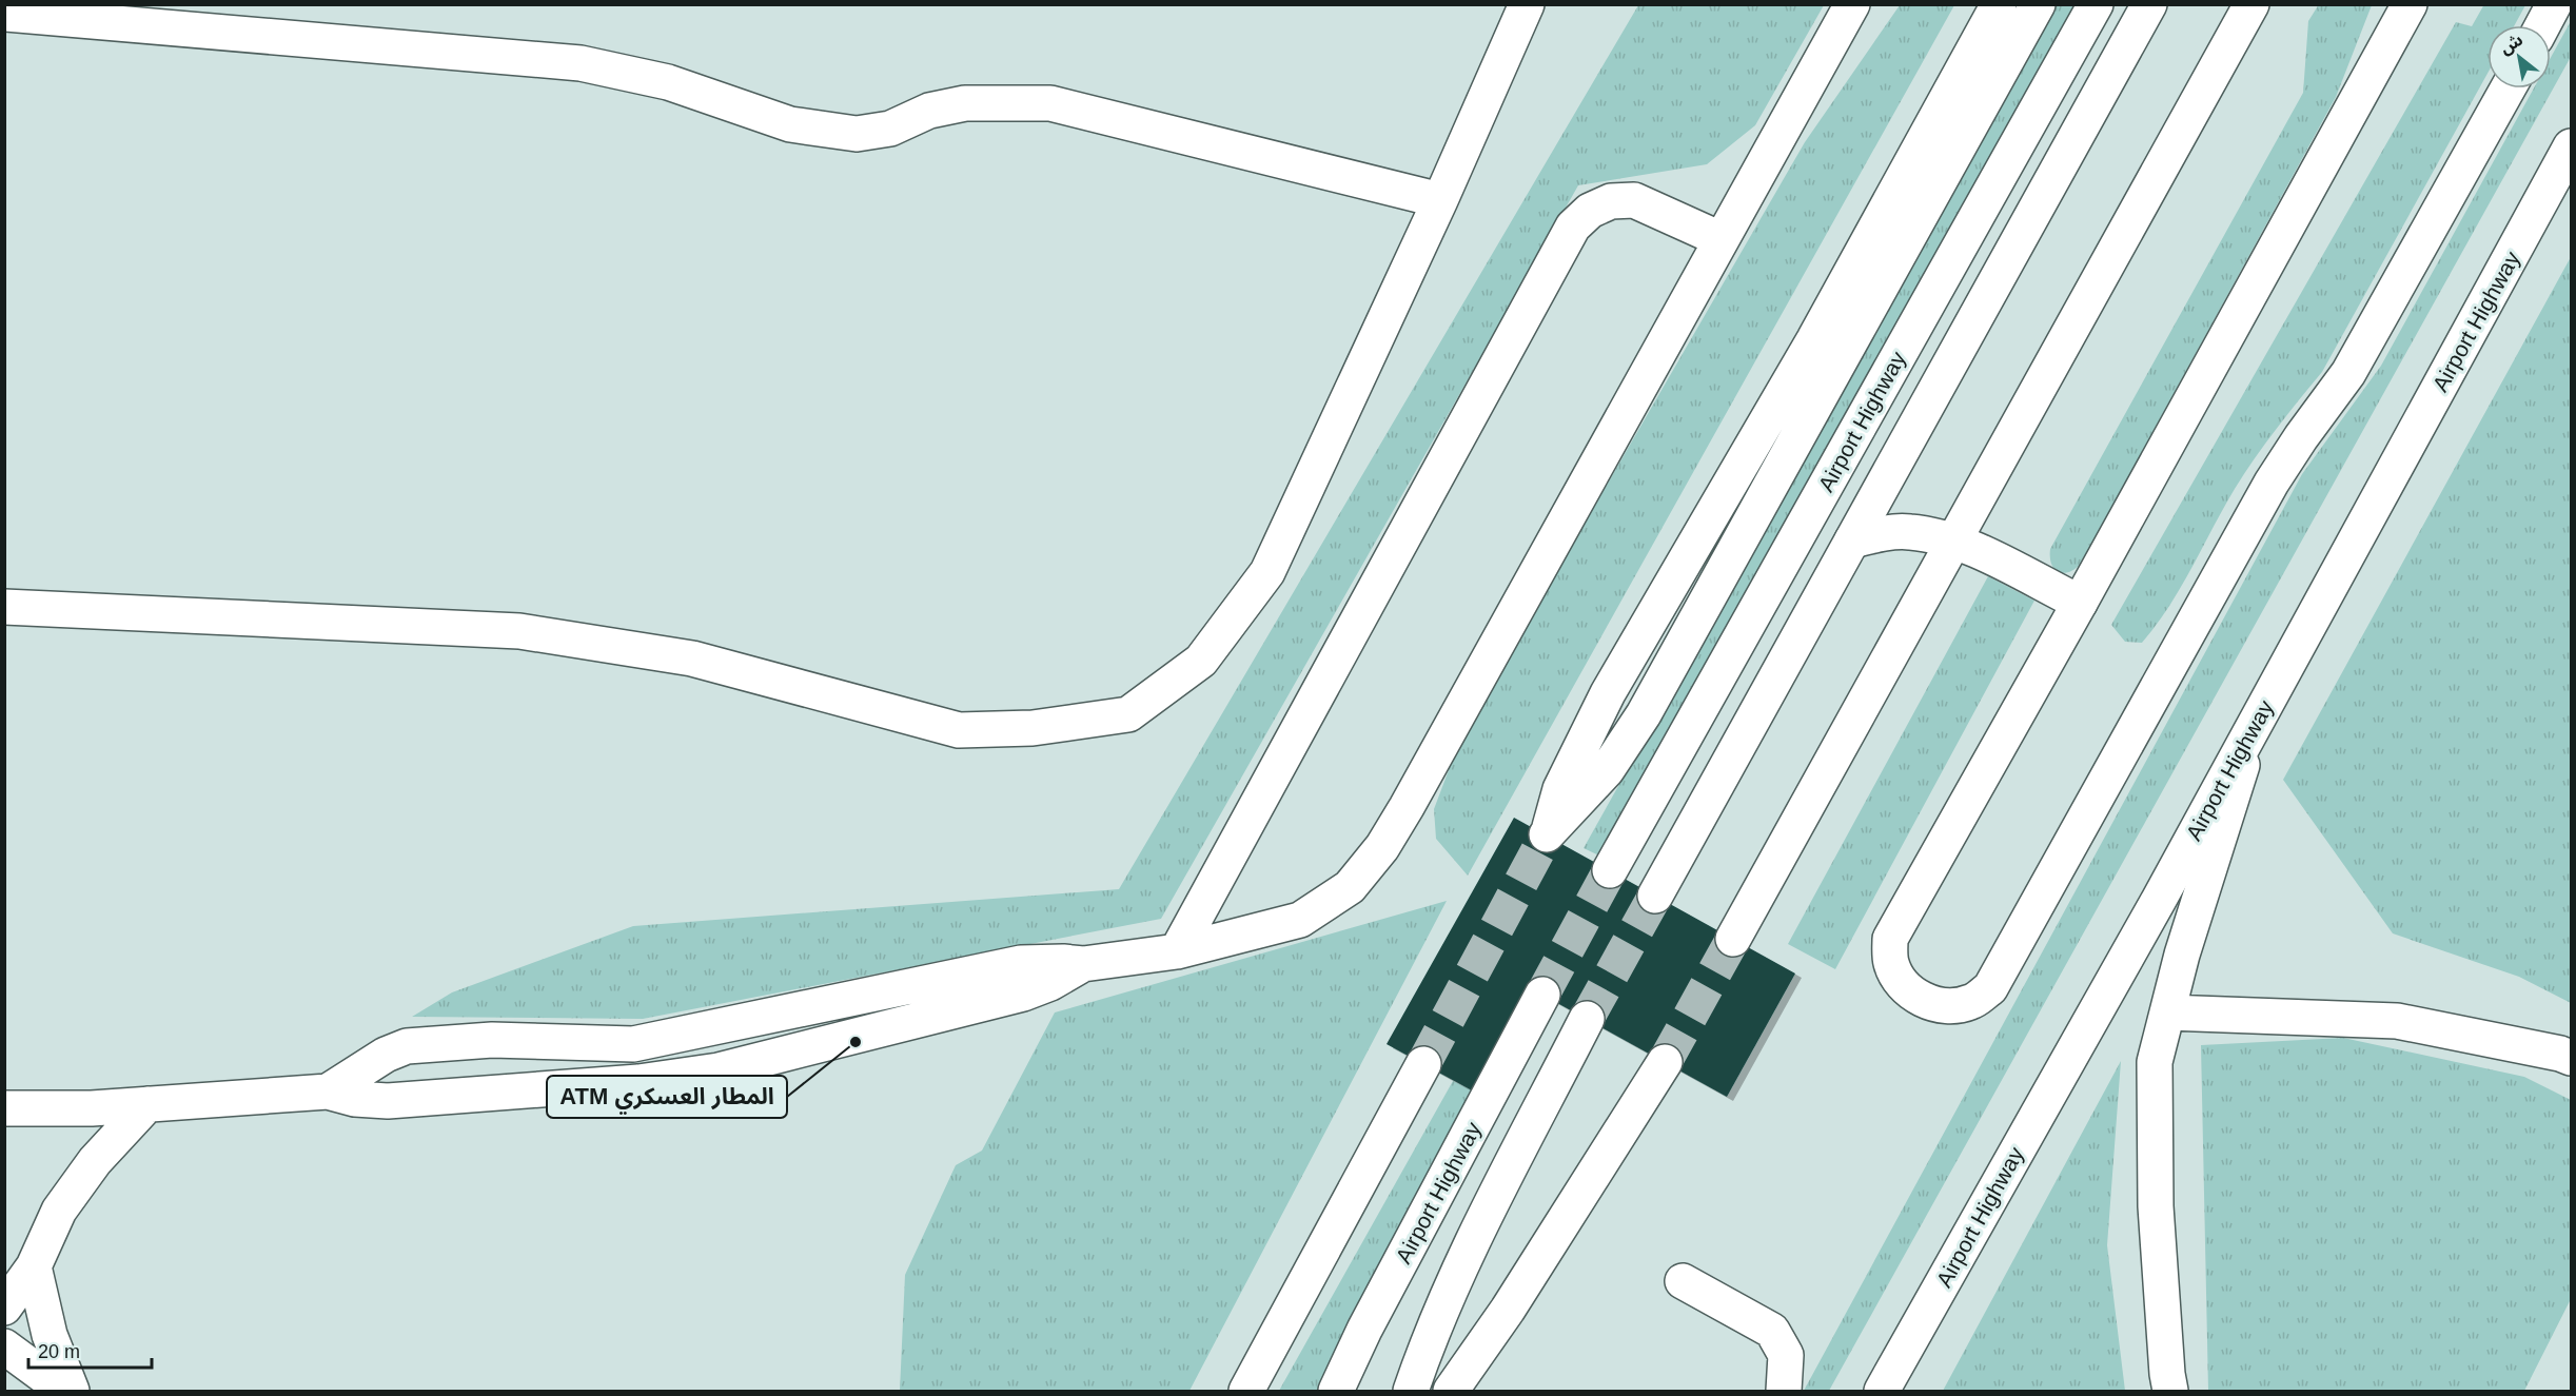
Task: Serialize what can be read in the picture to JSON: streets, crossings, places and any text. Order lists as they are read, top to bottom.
{
  "streets": {
    "main road": ["Airport Highway"]
  },
  "places": ["ATM المطار العسكري"],
  "scale_bar": "20 m",
  "north": "top left"
}
